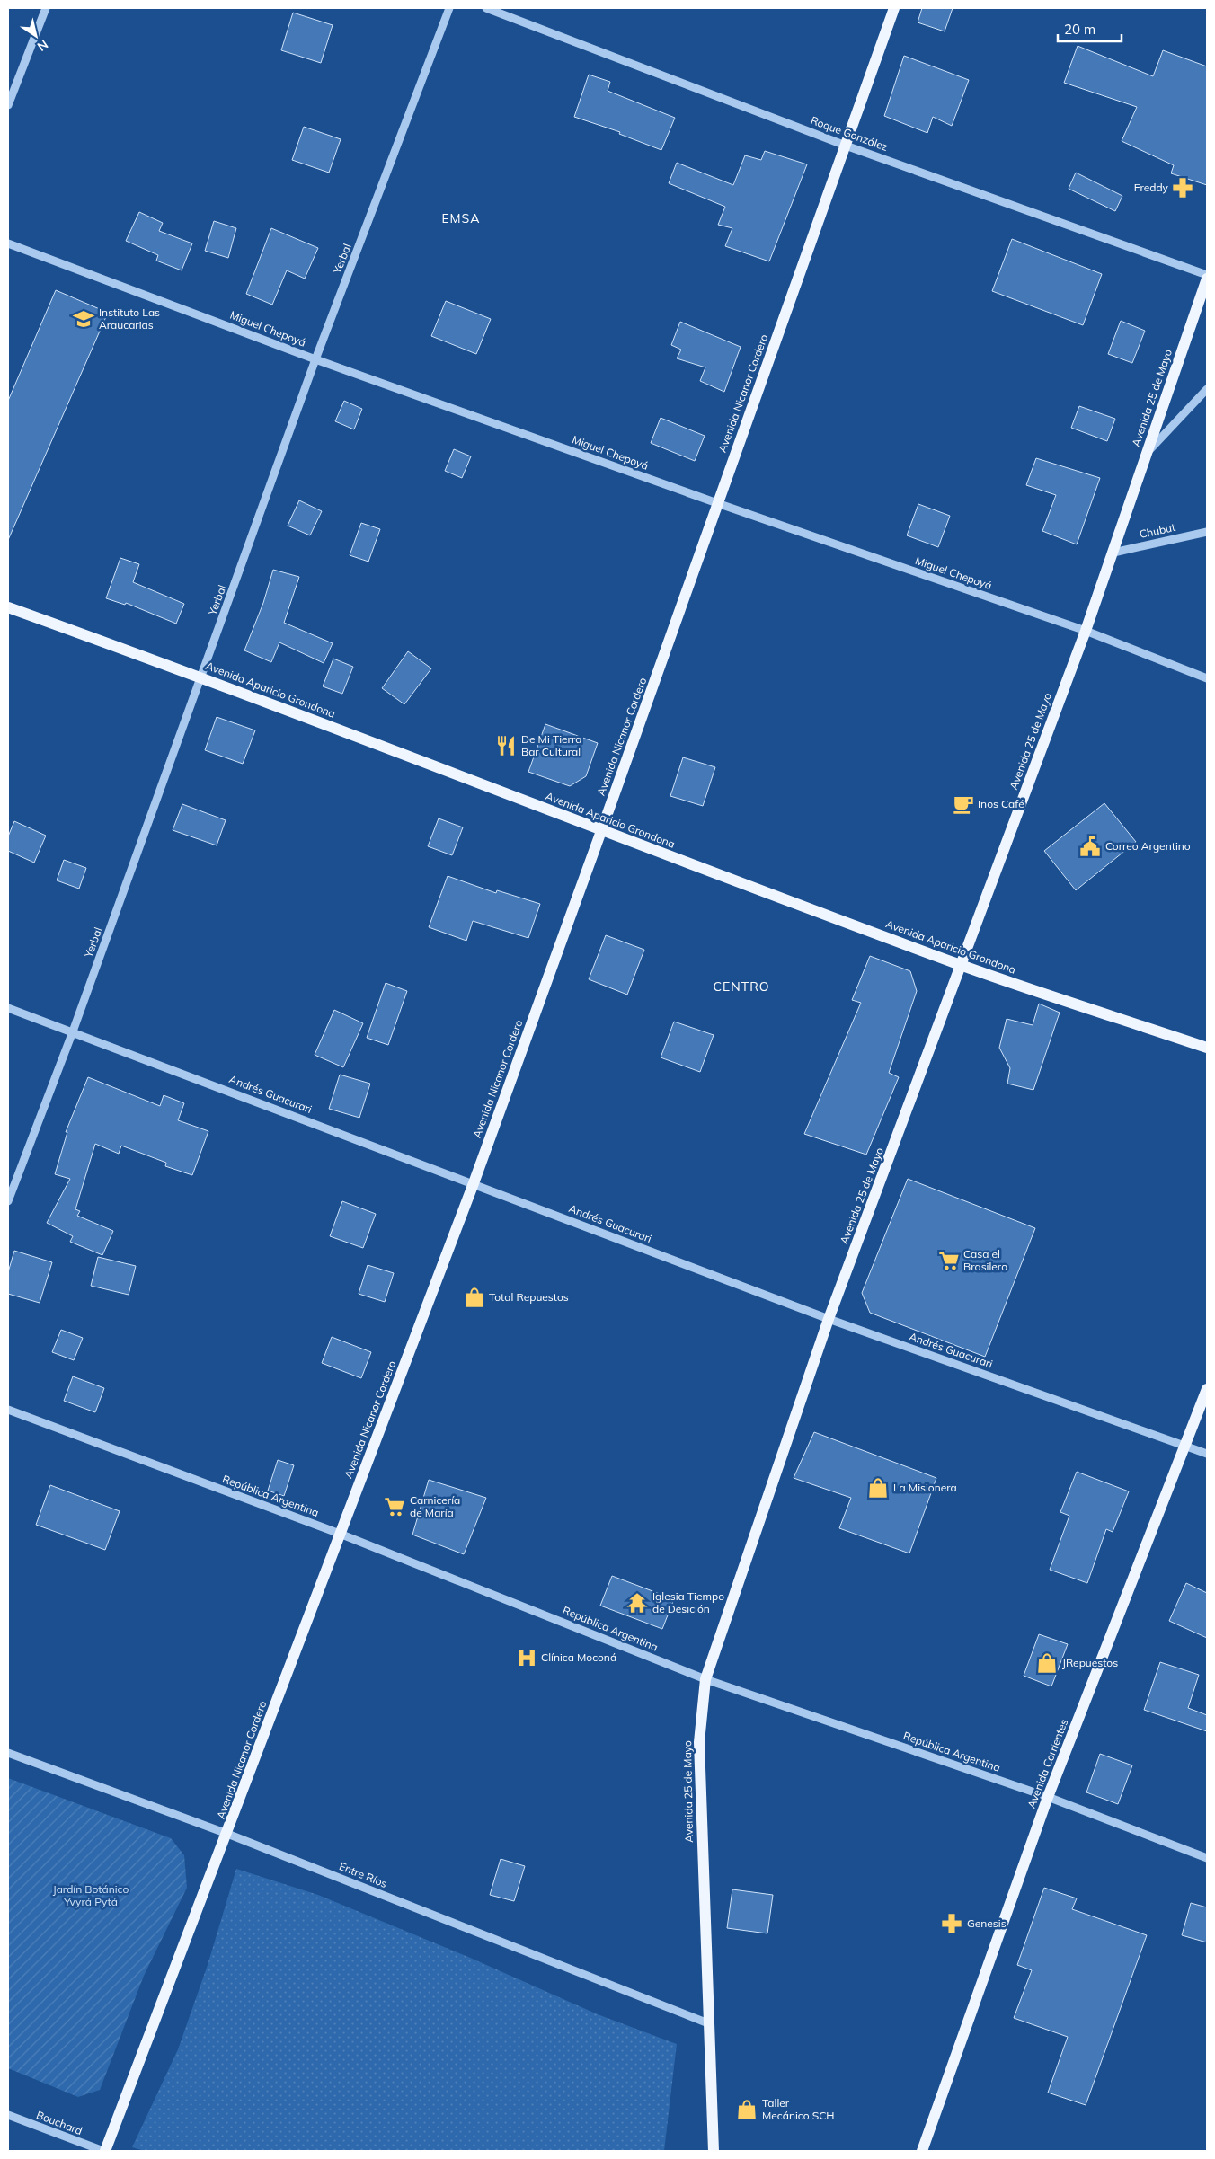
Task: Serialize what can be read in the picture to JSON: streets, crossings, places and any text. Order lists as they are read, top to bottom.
{
  "streets": {
    "main road": [
      "Avenida Nicanor Cordero",
      "Avenida 25 de Mayo",
      "Avenida Aparicio Grondona",
      "Avenida Corrientes"
    ],
    "street": [
      "Roque González",
      "Yerbal",
      "Miguel Chepoyá",
      "Chubut",
      "Andrés Guacurari",
      "República Argentina",
      "Entre Ríos",
      "Bouchard"
    ]
  },
  "crossings": [
    ["Roque González", "Avenida Nicanor Cordero"],
    ["Roque González", "Avenida 25 de Mayo"],
    ["Yerbal", "Miguel Chepoyá"],
    ["Yerbal", "Avenida Aparicio Grondona"],
    ["Yerbal", "Andrés Guacurari"],
    ["Miguel Chepoyá", "Avenida Nicanor Cordero"],
    ["Miguel Chepoyá", "Avenida 25 de Mayo"],
    ["Avenida Nicanor Cordero", "Avenida Aparicio Grondona"],
    ["Avenida Nicanor Cordero", "Andrés Guacurari"],
    ["Avenida Nicanor Cordero", "República Argentina"],
    ["Avenida Nicanor Cordero", "Entre Ríos"],
    ["Avenida Nicanor Cordero", "Bouchard"],
    ["Avenida 25 de Mayo", "Chubut"],
    ["Avenida 25 de Mayo", "Avenida Aparicio Grondona"],
    ["Avenida 25 de Mayo", "Andrés Guacurari"],
    ["Avenida 25 de Mayo", "República Argentina"],
    ["Avenida 25 de Mayo", "Entre Ríos"],
    ["Andrés Guacurari", "Avenida Corrientes"],
    ["República Argentina", "Avenida Corrientes"]
  ],
  "districts": ["EMSA", "CENTRO"],
  "parks": ["Jardín Botánico Yvyrá Pytá"],
  "places": {
    "pharmacy": ["Freddy", "Genesis"],
    "school or university": ["Instituto Las Araucarias"],
    "restaurant": ["De Mi Tierra Bar Cultural"],
    "cafe": ["Inos Café"],
    "public building": ["Correo Argentino"],
    "supermarket": ["Casa el Brasilero", "Carnicería de María"],
    "shop": [
      "Total Repuestos",
      "La Misionera",
      "JRepuestos",
      "Taller Mecánico SCH"
    ],
    "temple": ["Iglesia Tiempo de Desición"],
    "hospital": ["Clínica Moconá"]
  },
  "scale_bar": "20 m",
  "north": "bottom right"
}
